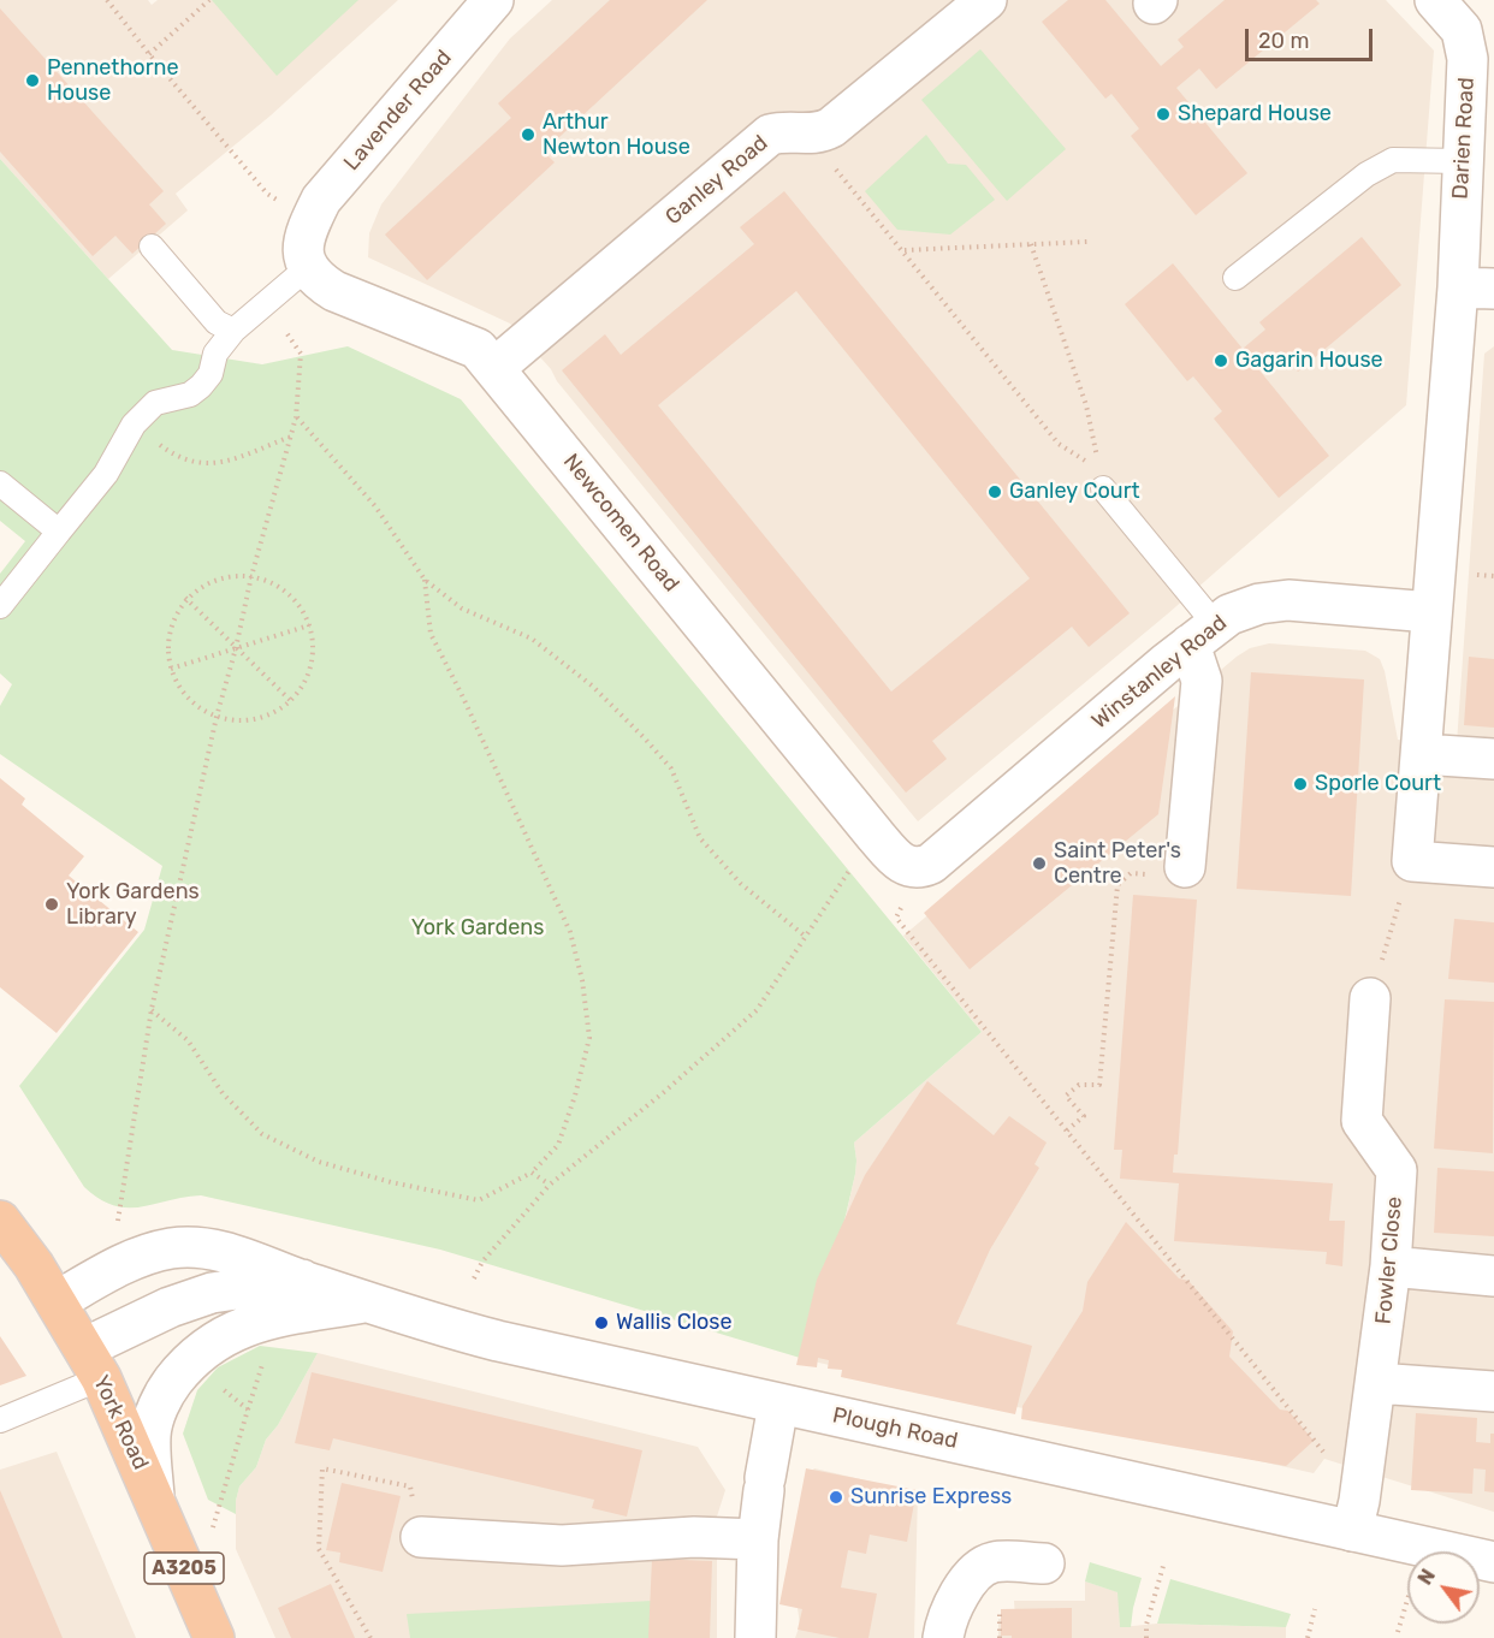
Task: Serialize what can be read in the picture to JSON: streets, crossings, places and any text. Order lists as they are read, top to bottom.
{
  "streets": {
    "highway": ["York Road", "A3205"],
    "street": [
      "Lavender Road",
      "Darien Road",
      "Ganley Road",
      "Newcomen Road",
      "Winstanley Road",
      "Fowler Close",
      "Plough Road"
    ]
  },
  "crossings": [
    ["Ganley Road", "Newcomen Road"],
    ["Newcomen Road", "Winstanley Road"],
    ["Fowler Close", "Plough Road"],
    ["York Road", "Plough Road"]
  ],
  "parks": ["York Gardens"],
  "places": [
    "Pennethorne House",
    "Shepard House",
    "Arthur Newton House",
    "Gagarin House",
    "Ganley Court",
    "Sporle Court",
    "Saint Peter's Centre",
    "York Gardens Library",
    "Wallis Close",
    "Sunrise Express"
  ],
  "scale_bar": "20 m",
  "north": "top left"
}
